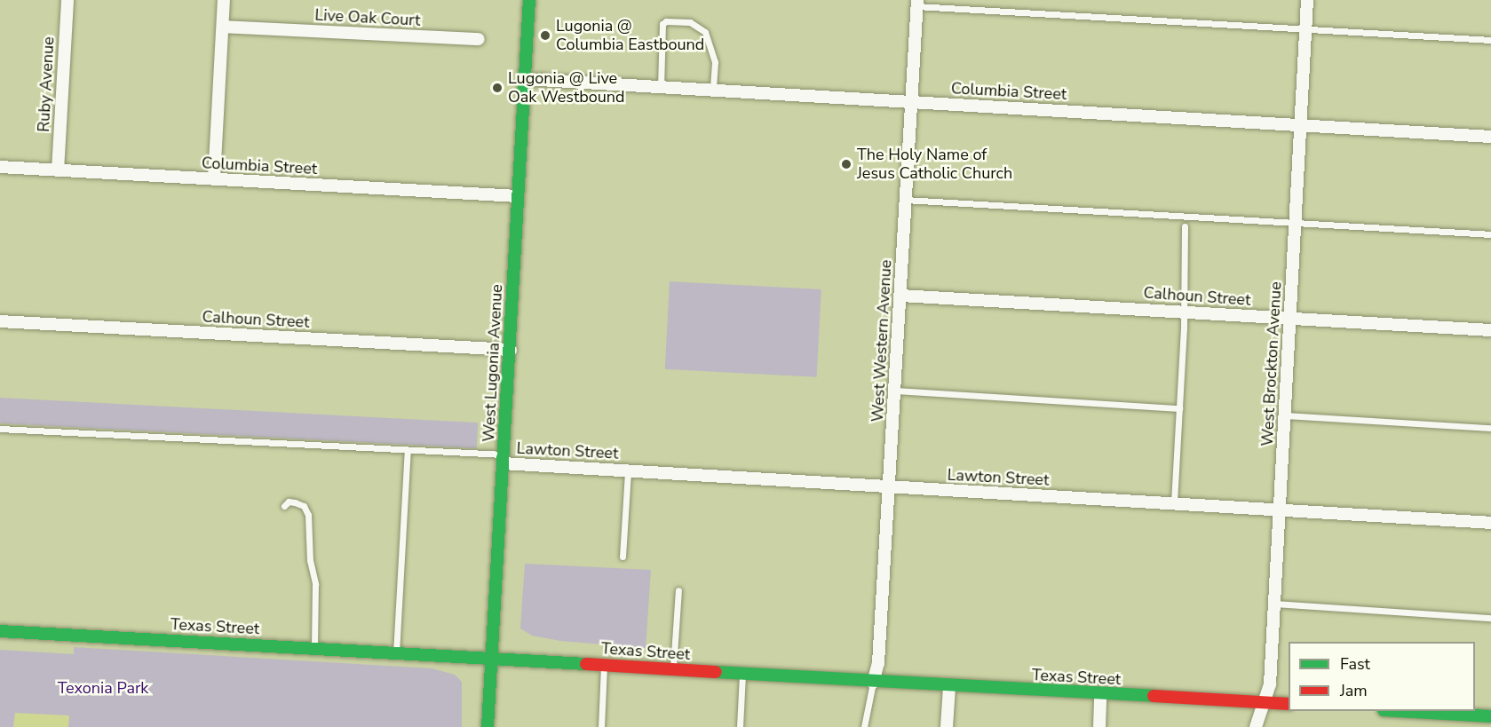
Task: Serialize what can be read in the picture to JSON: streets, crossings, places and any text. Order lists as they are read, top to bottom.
{
  "streets": {
    "street": [
      "Live Oak Court",
      "Ruby Avenue",
      "Columbia Street",
      "Calhoun Street",
      "West Western Avenue",
      "West Lugonia Avenue",
      "West Brockton Avenue",
      "Lawton Street",
      "Texas Street"
    ]
  },
  "crossings": [
    ["Ruby Avenue", "Columbia Street"],
    ["Columbia Street", "West Western Avenue"],
    ["Columbia Street", "West Lugonia Avenue"],
    ["Columbia Street", "West Brockton Avenue"],
    ["Calhoun Street", "West Western Avenue"],
    ["Calhoun Street", "West Lugonia Avenue"],
    ["Calhoun Street", "West Brockton Avenue"],
    ["West Western Avenue", "Lawton Street"],
    ["West Western Avenue", "Texas Street"],
    ["West Lugonia Avenue", "Lawton Street"],
    ["West Lugonia Avenue", "Texas Street"],
    ["West Brockton Avenue", "Lawton Street"],
    ["West Brockton Avenue", "Texas Street"]
  ],
  "parks": ["Texonia Park"],
  "places": ["Lugonia @ Columbia Eastbound", "Lugonia @ Live Oak Westbound", "The Holy Name of Jesus Catholic Church"],
  "legend": ["Fast", "Jam"]
}
